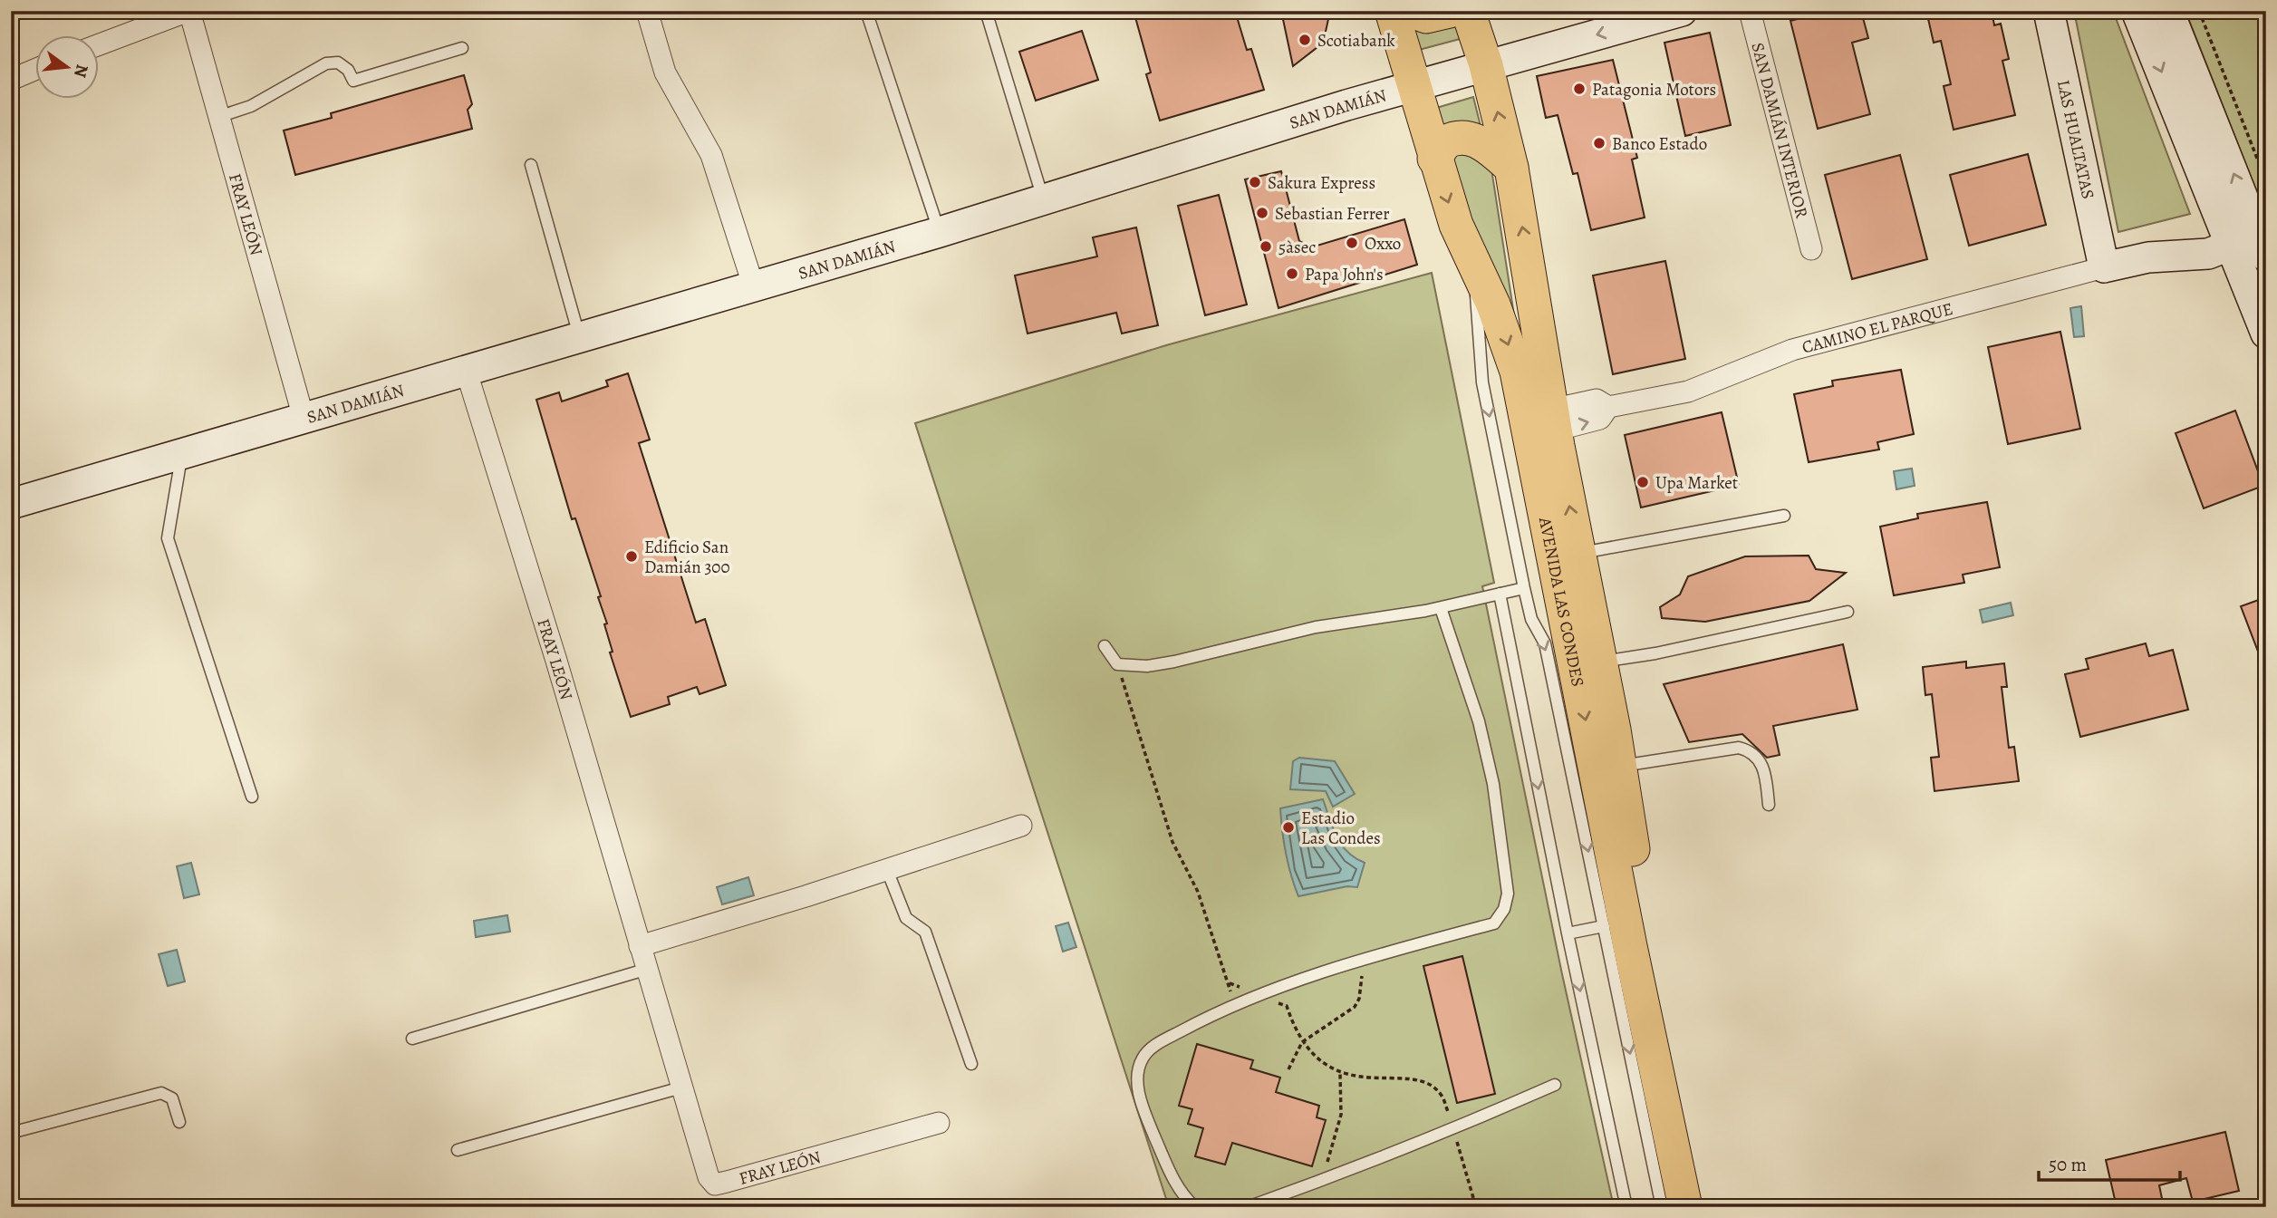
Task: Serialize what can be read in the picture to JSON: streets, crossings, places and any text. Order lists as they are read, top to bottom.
{
  "streets": {
    "main road": [
      "SAN DAMIÁN",
      "LAS HUALTATAS",
      "CAMINO EL PARQUE",
      "AVENIDA LAS CONDES"
    ],
    "street": ["SAN DAMIÁN INTERIOR", "FRAY LEÓN"]
  },
  "crossings": [
    ["SAN DAMIÁN", "FRAY LEÓN"],
    ["SAN DAMIÁN", "AVENIDA LAS CONDES"],
    ["LAS HUALTATAS", "CAMINO EL PARQUE"],
    ["CAMINO EL PARQUE", "AVENIDA LAS CONDES"]
  ],
  "places": [
    "Scotiabank",
    "Patagonia Motors",
    "Banco Estado",
    "Sakura Express",
    "Sebastian Ferrer",
    "Oxxo",
    "5àsec",
    "Papa John's",
    "Upa Market",
    "Edificio San Damián 300",
    "Estadio Las Condes"
  ],
  "scale_bar": "50 m",
  "north": "right"
}
